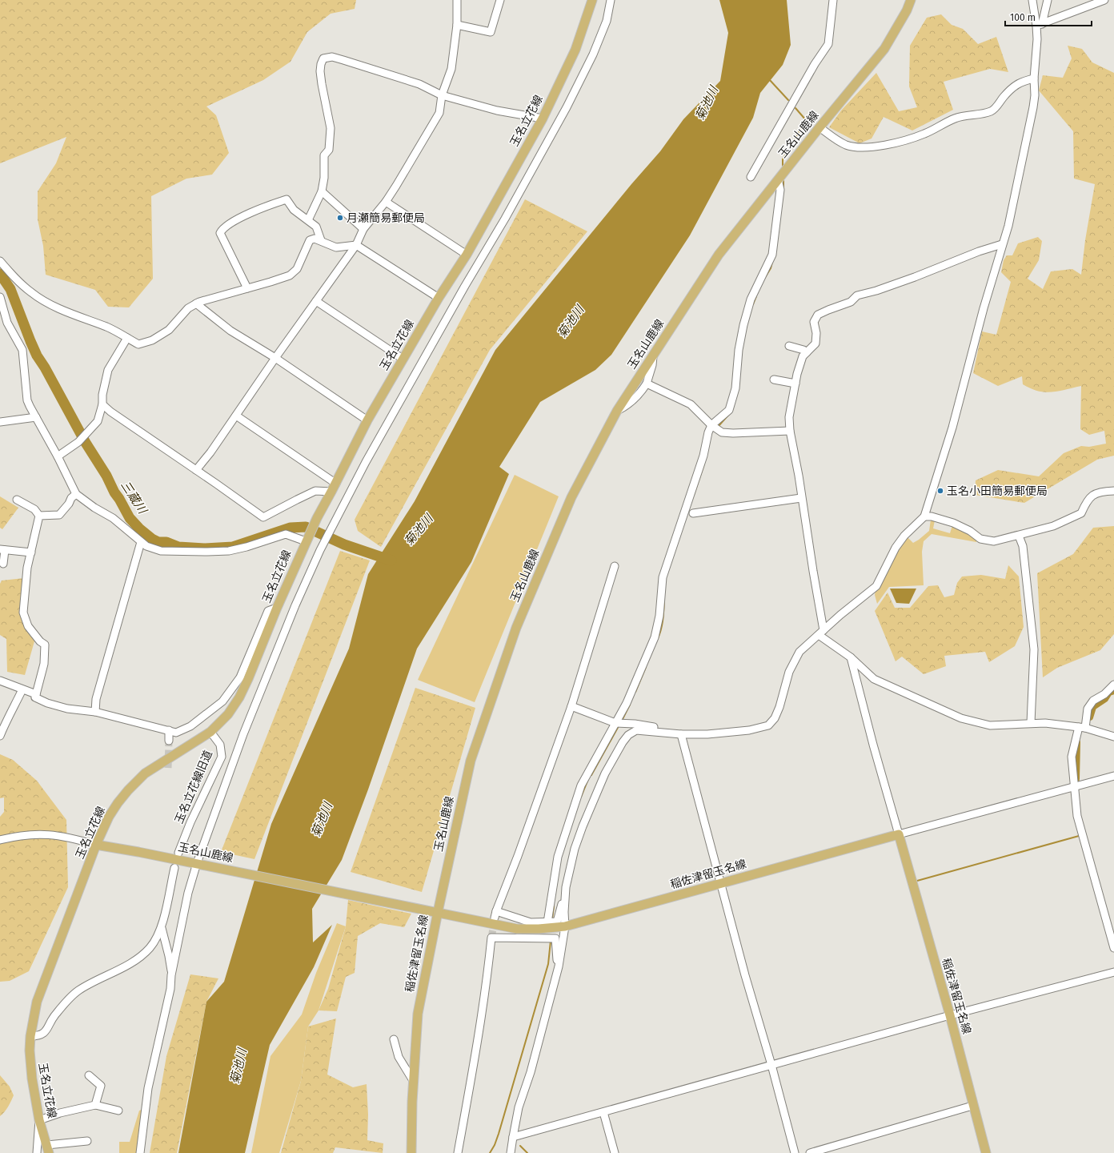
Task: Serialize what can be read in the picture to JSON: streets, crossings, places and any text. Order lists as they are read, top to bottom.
{
  "streets": {
    "main road": ["玉名立花線", "玉名山鹿線", "稲佐津留玉名線"],
    "street": ["玉名立花線旧道"]
  },
  "crossings": [
    ["玉名立花線", "玉名山鹿線"],
    ["玉名立花線", "玉名立花線旧道"],
    ["玉名山鹿線", "稲佐津留玉名線"]
  ],
  "water": ["菊池川", "三蔵川"],
  "places": ["月瀬簡易郵便局", "玉名小田簡易郵便局"],
  "scale_bar": "100 m"
}
